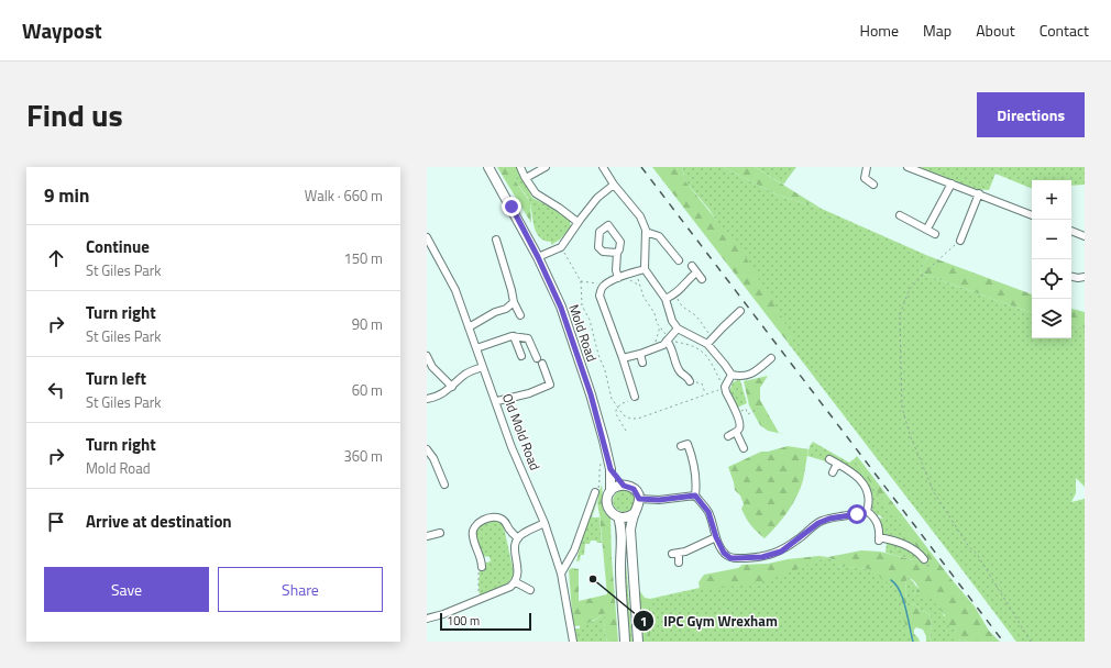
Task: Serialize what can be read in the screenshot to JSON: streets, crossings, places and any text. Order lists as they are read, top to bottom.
{
  "streets": {
    "main road": ["Mold Road"],
    "street": ["Old Mold Road"]
  },
  "places": ["IPC Gym Wrexham"],
  "scale_bar": "100 m",
  "page": {
    "header": "Waypost",
    "nav": [
      "Home",
      "Map",
      "About",
      "Contact"
    ],
    "title": "Find us",
    "buttons": [
      "Directions",
      ["Save", "Share"]
    ],
    "heading": ["9 min", "Walk · 660 m"],
    "map_buttons": ["+", "−"],
    "list": [
      ["Continue", "St Giles Park", "150 m"],
      ["Turn right", "St Giles Park", "90 m"],
      ["Turn left", "St Giles Park", "60 m"],
      ["Turn right", "Mold Road", "360 m"],
      "Arrive at destination"
    ],
    "scale": "100 m"
  }
}
